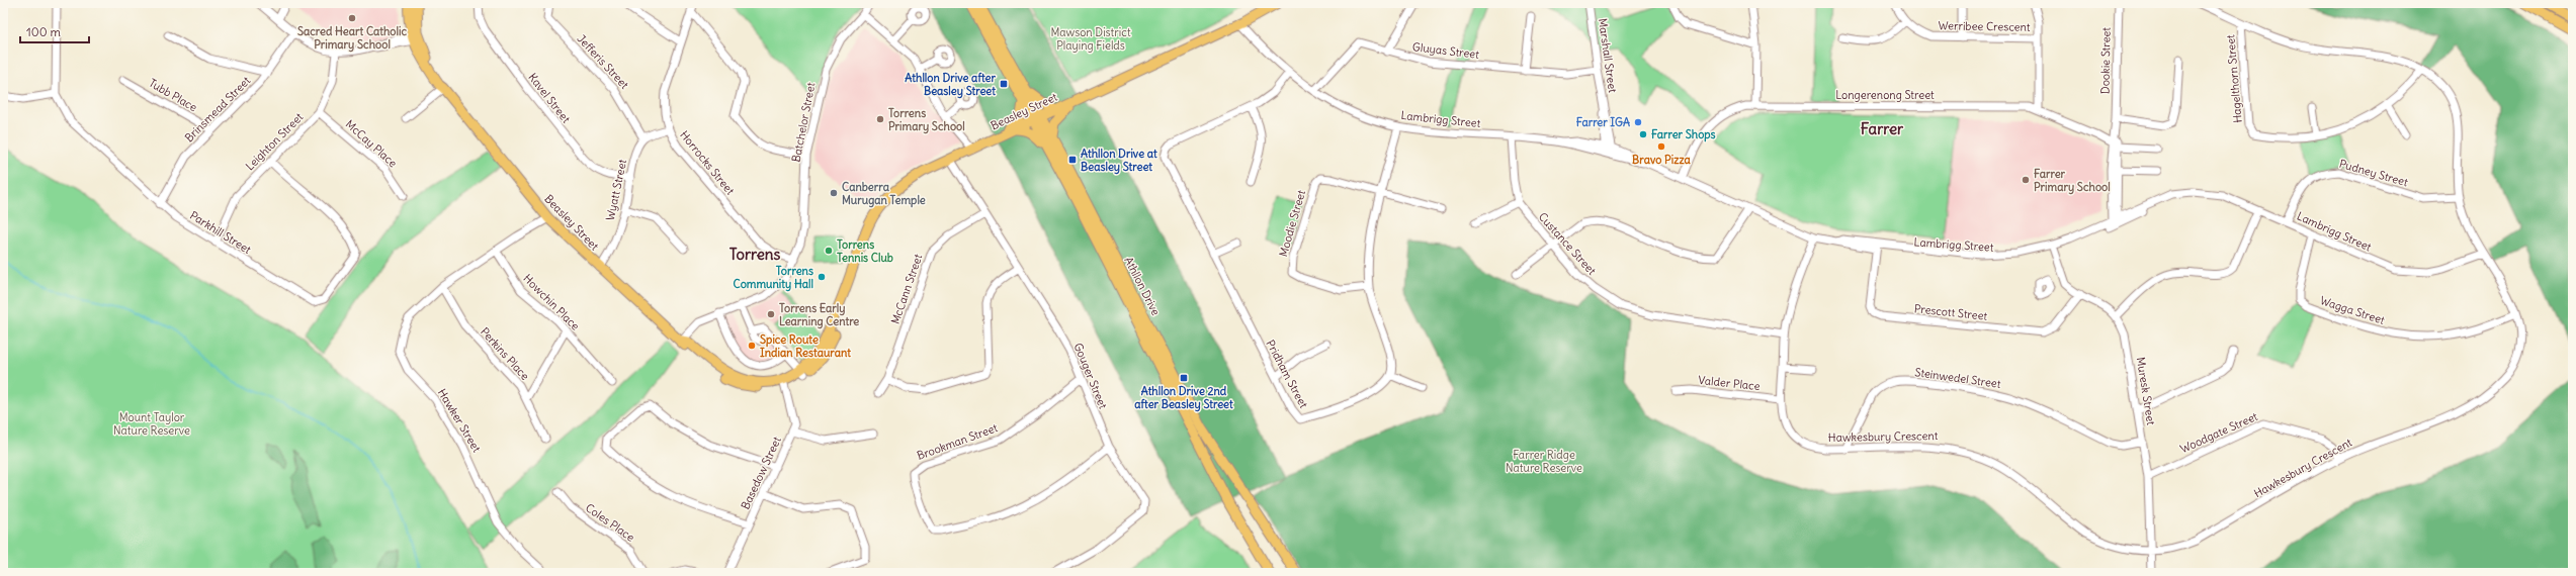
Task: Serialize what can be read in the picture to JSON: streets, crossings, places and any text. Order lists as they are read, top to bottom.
{
  "streets": {
    "main road": ["Beasley Street", "Athllon Drive"],
    "street": [
      "Werribee Crescent",
      "Gluyas Street",
      "Marshall Street",
      "Dookie Street",
      "Jefferis Street",
      "Hagelthorn Street",
      "Tubb Place",
      "Longerenong Street",
      "Kavel Street",
      "Brinsmead Street",
      "Lambrigg Street",
      "Batchelor Street",
      "Leighton Street",
      "McCay Place",
      "Horrocks Street",
      "Pudney Street",
      "Wyatt Street",
      "Moodie Street",
      "Parkhill Street",
      "Custance Street",
      "McCann Street",
      "Howchin Place",
      "Wagga Street",
      "Prescott Street",
      "Perkins Place",
      "Pridham Street",
      "Gouger Street",
      "Steinwedel Street",
      "Valder Place",
      "Muresk Street",
      "Hawker Street",
      "Woodgate Street",
      "Hawkesbury Crescent",
      "Brookman Street",
      "Basedow Street",
      "Coles Place"
    ]
  },
  "crossings": [
    ["Gluyas Street", "Marshall Street"],
    ["Gluyas Street", "Lambrigg Street"],
    ["Marshall Street", "Lambrigg Street"],
    ["Dookie Street", "Longerenong Street"],
    ["Dookie Street", "Lambrigg Street"],
    ["Jefferis Street", "Wyatt Street"],
    ["Hagelthorn Street", "Hawkesbury Crescent"],
    ["Tubb Place", "Brinsmead Street"],
    ["Longerenong Street", "Lambrigg Street"],
    ["Kavel Street", "Wyatt Street"],
    ["Brinsmead Street", "Parkhill Street"],
    ["Beasley Street", "Lambrigg Street"],
    ["Beasley Street", "Batchelor Street"],
    ["Beasley Street", "Wyatt Street"],
    ["Beasley Street", "Athllon Drive"],
    ["Beasley Street", "Gouger Street"],
    ["Beasley Street", "Hawker Street"],
    ["Beasley Street", "Basedow Street"],
    ["Lambrigg Street", "Pudney Street"],
    ["Lambrigg Street", "Custance Street"],
    ["Lambrigg Street", "Wagga Street"],
    ["Lambrigg Street", "Prescott Street"],
    ["Lambrigg Street", "Pridham Street"],
    ["Lambrigg Street", "Hawkesbury Crescent"],
    ["Batchelor Street", "Horrocks Street"],
    ["Leighton Street", "McCay Place"],
    ["Leighton Street", "Parkhill Street"],
    ["Pudney Street", "Hawkesbury Crescent"],
    ["Custance Street", "Hawkesbury Crescent"],
    ["McCann Street", "Gouger Street"],
    ["Howchin Place", "Hawker Street"],
    ["Wagga Street", "Hawkesbury Crescent"],
    ["Prescott Street", "Muresk Street"],
    ["Perkins Place", "Hawker Street"],
    ["Gouger Street", "Brookman Street"],
    ["Steinwedel Street", "Muresk Street"],
    ["Steinwedel Street", "Hawkesbury Crescent"],
    ["Valder Place", "Hawkesbury Crescent"],
    ["Muresk Street", "Woodgate Street"],
    ["Muresk Street", "Hawkesbury Crescent"],
    ["Woodgate Street", "Hawkesbury Crescent"]
  ],
  "districts": ["Farrer", "Torrens"],
  "parks": ["Mawson District Playing Fields", "Mount Taylor Nature Reserve", "Farrer Ridge Nature Reserve"],
  "places": {
    "other": [
      "Sacred Heart Catholic Primary School",
      "Torrens Primary School",
      "Farrer IGA",
      "Farrer Shops",
      "Bravo Pizza",
      "Farrer Primary School",
      "Canberra Murugan Temple",
      "Torrens Tennis Club",
      "Torrens Community Hall",
      "Torrens Early Learning Centre",
      "Spice Route Indian Restaurant"
    ],
    "transit": ["Athllon Drive after Beasley Street", "Athllon Drive at Beasley Street", "Athllon Drive 2nd after Beasley Street"]
  },
  "scale_bar": "100 m"
}
